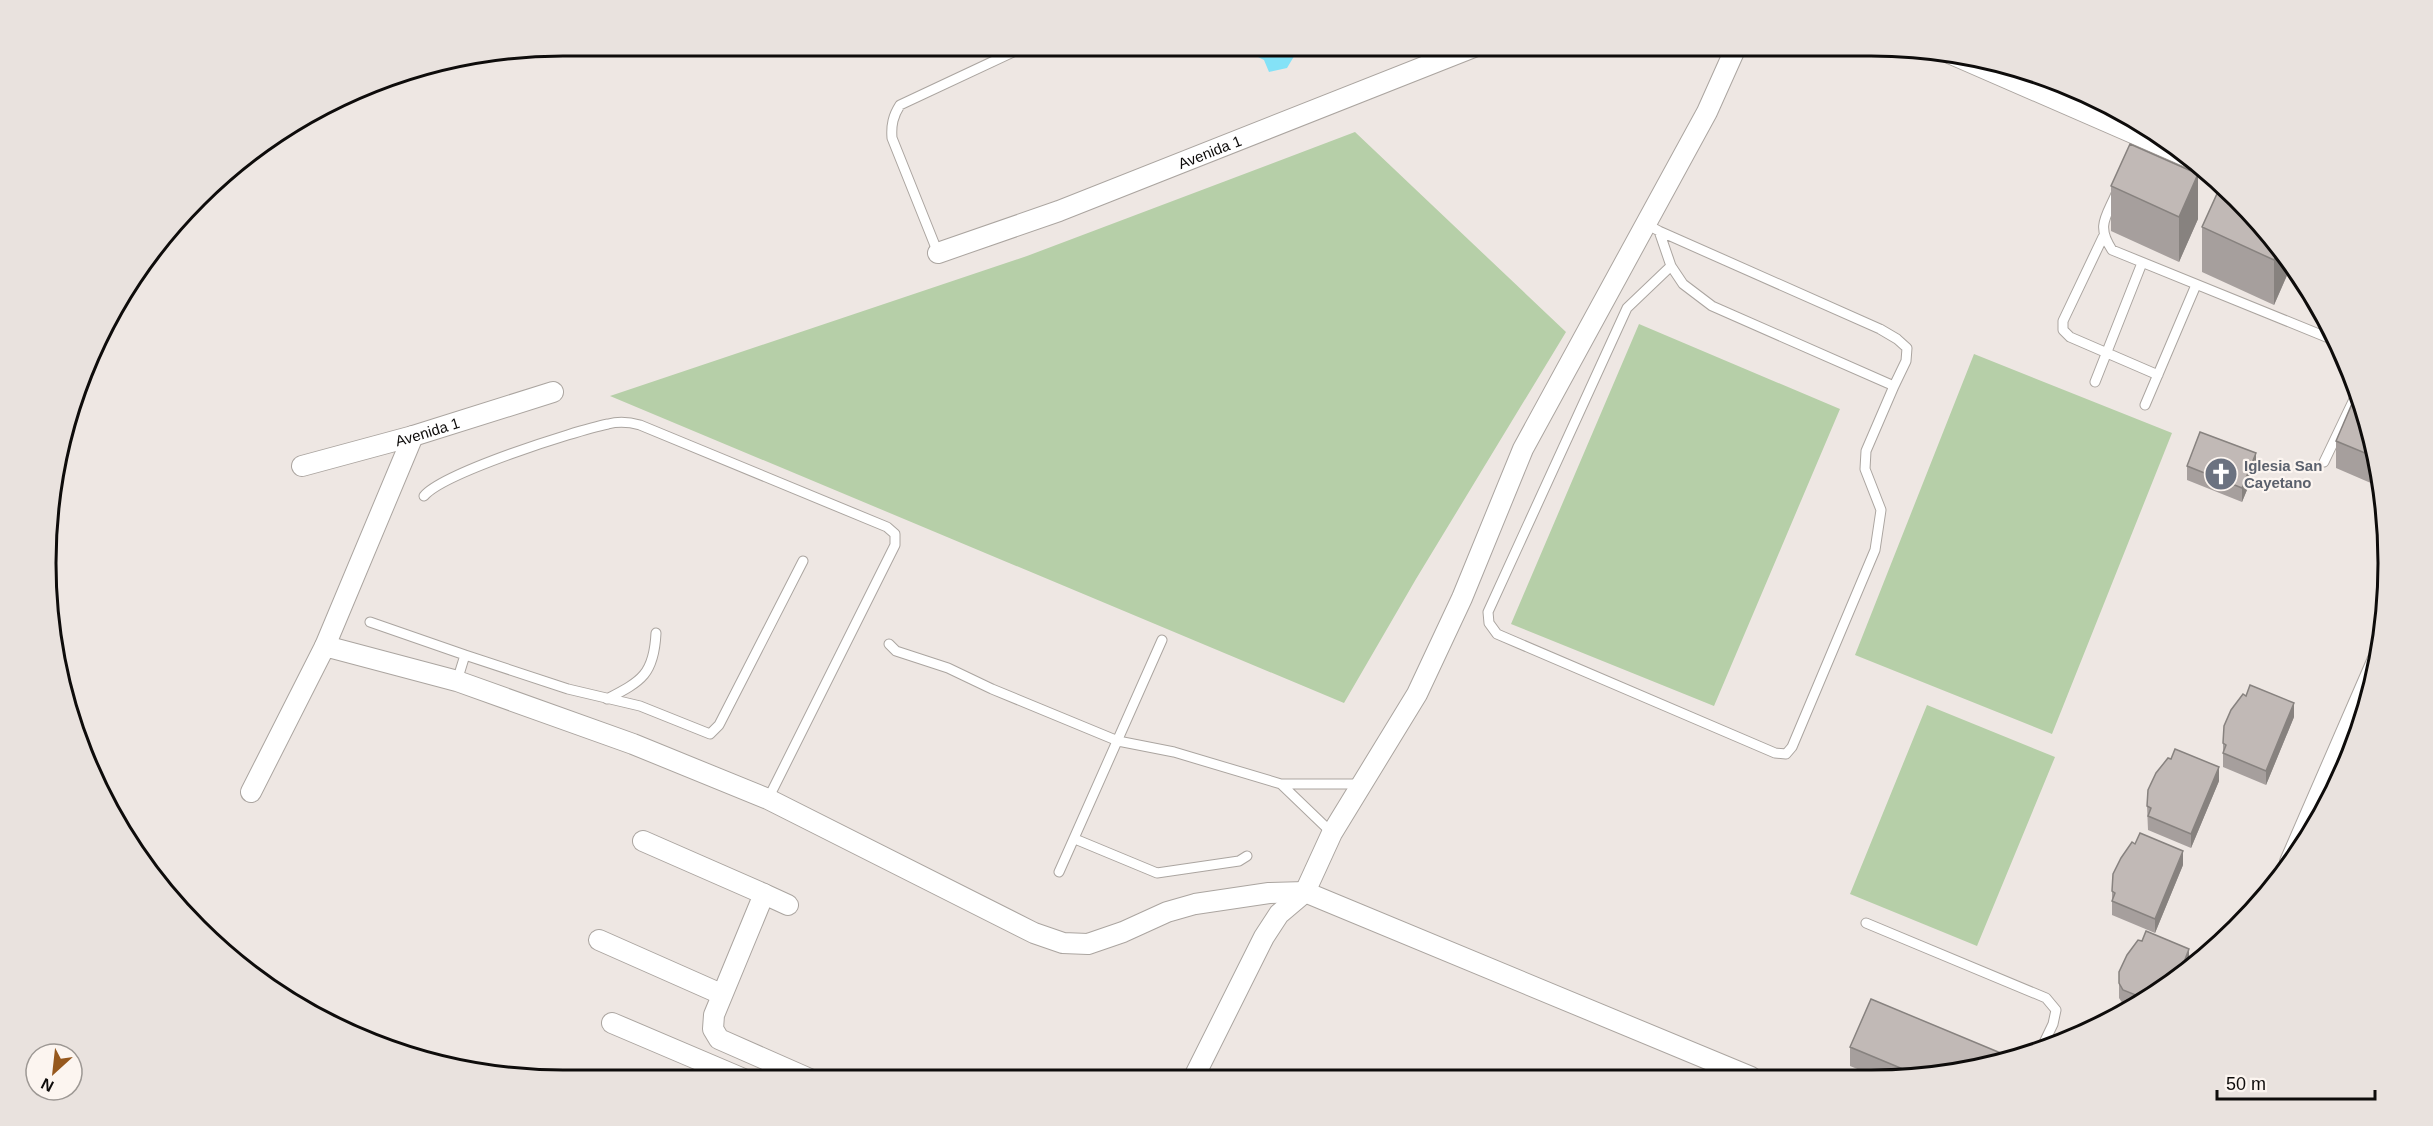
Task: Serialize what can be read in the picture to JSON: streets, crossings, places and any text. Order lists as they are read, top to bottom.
{
  "streets": {
    "street": ["Avenida 1"]
  },
  "places": {
    "church": ["Iglesia San Cayetano"]
  },
  "scale_bar": "50 m",
  "north": "bottom left"
}
